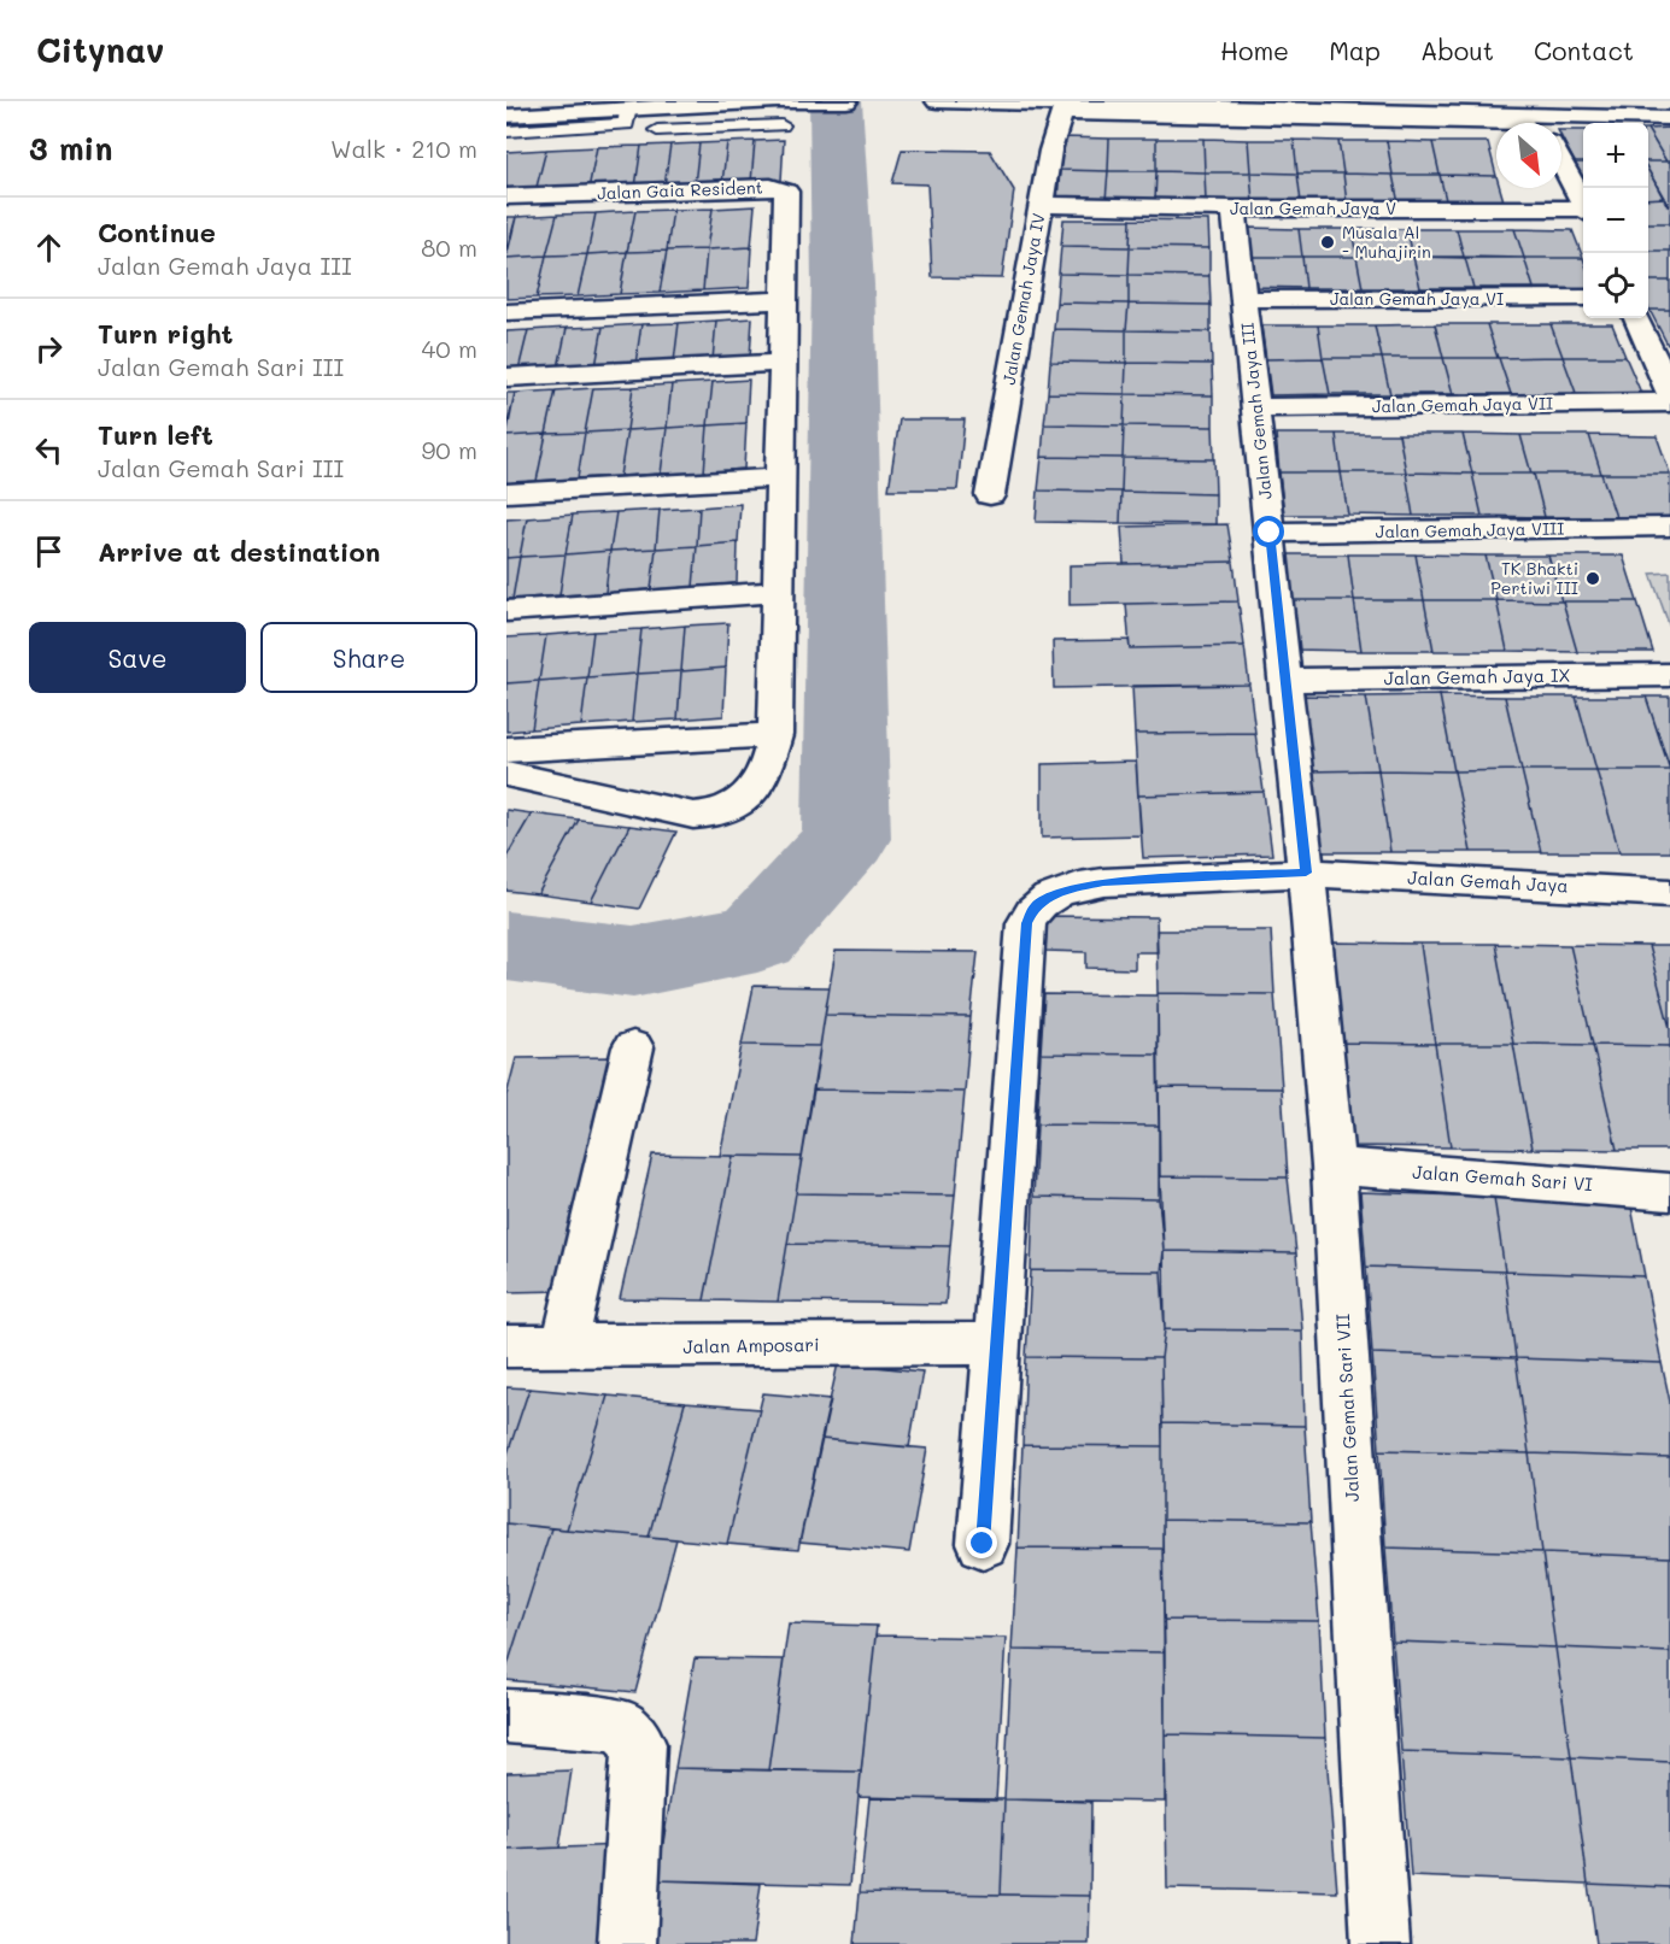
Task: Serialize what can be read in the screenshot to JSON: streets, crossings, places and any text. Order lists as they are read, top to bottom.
{
  "streets": {
    "street": [
      "Jalan Gaia Resident",
      "Jalan Gemah Jaya V",
      "Jalan Gemah Jaya IV",
      "Jalan Gemah Jaya VI",
      "Jalan Gemah Jaya VII",
      "Jalan Gemah Jaya III",
      "Jalan Gemah Jaya VIII",
      "Jalan Gemah Jaya IX",
      "Jalan Gemah Jaya",
      "Jalan Gemah Sari VI",
      "Jalan Amposari",
      "Jalan Gemah Sari VII"
    ]
  },
  "crossings": [
    ["Jalan Gemah Jaya V", "Jalan Gemah Jaya IV"],
    ["Jalan Gemah Jaya V", "Jalan Gemah Jaya III"],
    ["Jalan Gemah Jaya VI", "Jalan Gemah Jaya III"],
    ["Jalan Gemah Jaya VII", "Jalan Gemah Jaya III"],
    ["Jalan Gemah Jaya III", "Jalan Gemah Jaya VIII"],
    ["Jalan Gemah Jaya III", "Jalan Gemah Jaya IX"],
    ["Jalan Gemah Jaya III", "Jalan Gemah Jaya"],
    ["Jalan Gemah Jaya III", "Jalan Gemah Sari VII"],
    ["Jalan Gemah Jaya", "Jalan Amposari"],
    ["Jalan Gemah Jaya", "Jalan Gemah Sari VII"],
    ["Jalan Gemah Sari VI", "Jalan Gemah Sari VII"]
  ],
  "places": ["Musala Al - Muhajirin", "TK Bhakti Pertiwi III"],
  "north": "bottom right",
  "page": {
    "header": "Citynav",
    "nav": [
      "Home",
      "Map",
      "About",
      "Contact"
    ],
    "heading": ["3 min", "Walk · 210 m"],
    "map_buttons": ["+", "−"],
    "list": [
      ["Continue", "Jalan Gemah Jaya III", "80 m"],
      ["Turn right", "Jalan Gemah Sari III", "40 m"],
      ["Turn left", "Jalan Gemah Sari III", "90 m"],
      "Arrive at destination"
    ],
    "buttons": ["Save", "Share"]
  }
}
